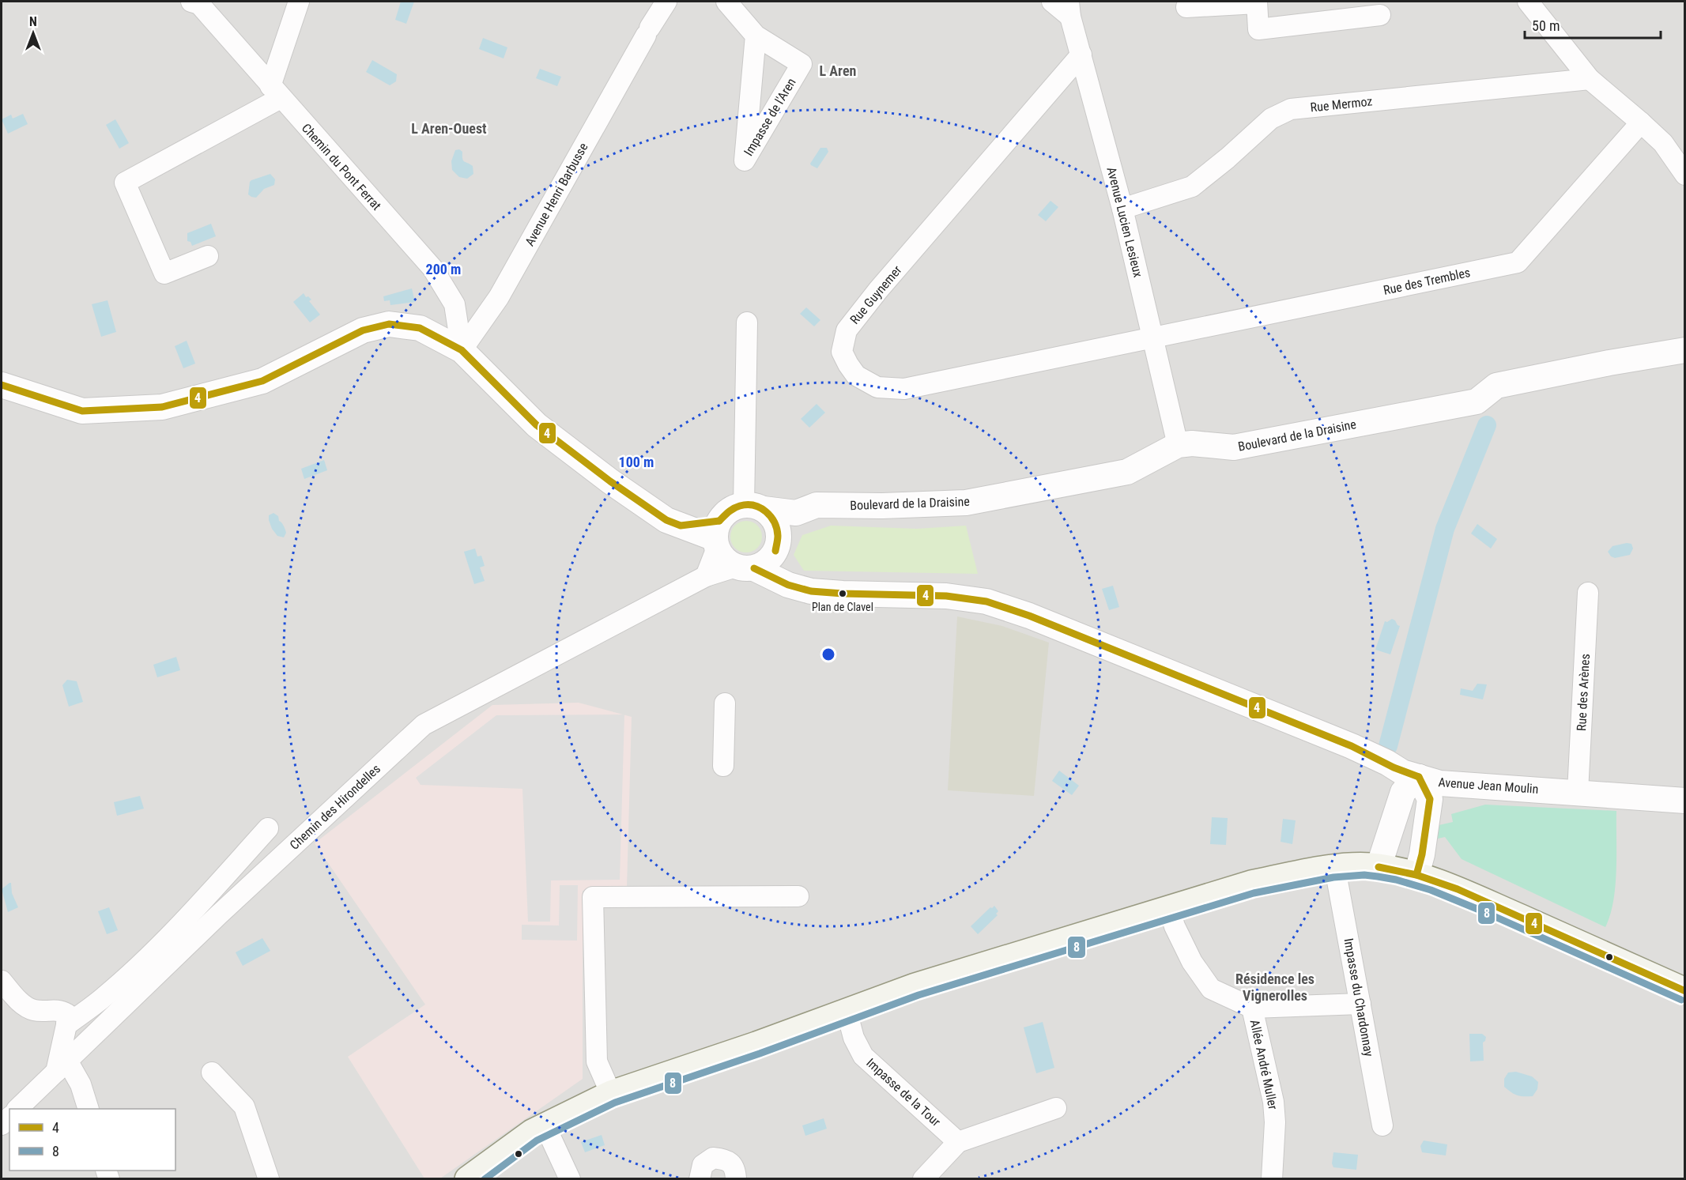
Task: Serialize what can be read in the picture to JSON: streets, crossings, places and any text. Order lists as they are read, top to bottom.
{
  "streets": {
    "street": [
      "Rue Mermoz",
      "Impasse de l'Aren",
      "Chemin du Pont Ferrat",
      "Avenue Henri Barbusse",
      "Avenue Lucien Lesieux",
      "Rue des Trembles",
      "Rue Guynemer",
      "Boulevard de la Draisine",
      "Rue des Arènes",
      "Avenue Jean Moulin",
      "Chemin des Hirondelles",
      "Impasse du Chardonnay",
      "Allée André Muller",
      "Impasse de la Tour"
    ]
  },
  "crossings": [
    ["Rue Mermoz", "Avenue Lucien Lesieux"],
    ["Chemin du Pont Ferrat", "Avenue Henri Barbusse"],
    ["Avenue Lucien Lesieux", "Rue des Trembles"],
    ["Avenue Lucien Lesieux", "Rue Guynemer"],
    ["Avenue Lucien Lesieux", "Boulevard de la Draisine"],
    ["Rue des Trembles", "Rue Guynemer"],
    ["Boulevard de la Draisine", "Avenue Jean Moulin"],
    ["Boulevard de la Draisine", "Chemin des Hirondelles"],
    ["Rue des Arènes", "Avenue Jean Moulin"],
    ["Avenue Jean Moulin", "Chemin des Hirondelles"],
    ["Impasse du Chardonnay", "Allée André Muller"]
  ],
  "districts": ["L Aren", "L Aren-Ouest", "Résidence les Vignerolles"],
  "places": ["Plan de Clavel"],
  "lines": ["transit line 4", "transit line 8"],
  "legend": ["4", "8"],
  "scale_bar": "50 m",
  "north": "top",
  "rings": ["200 m", "100 m"]
}
